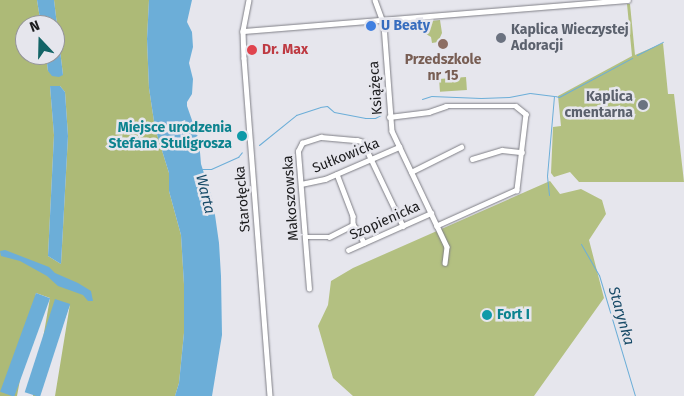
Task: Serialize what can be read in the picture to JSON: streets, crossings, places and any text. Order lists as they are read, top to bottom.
{
  "streets": {
    "street": [
      "Książęca",
      "Sułkowicka",
      "Makoszowska",
      "Starołęcka",
      "Szopienicka"
    ]
  },
  "crossings": [
    ["Książęca", "Sułkowicka"],
    ["Książęca", "Szopienicka"],
    ["Sułkowicka", "Makoszowska"],
    ["Makoszowska", "Szopienicka"]
  ],
  "water": ["Warta", "Starynka"],
  "places": [
    "U Beaty",
    "Kaplica Wieczystej Adoracji",
    "Przedszkole nr 15",
    "Dr. Max",
    "Kaplica cmentarna",
    "Miejsce urodzenia Stefana Stuligrosza",
    "Fort I"
  ],
  "north": "top"
}
